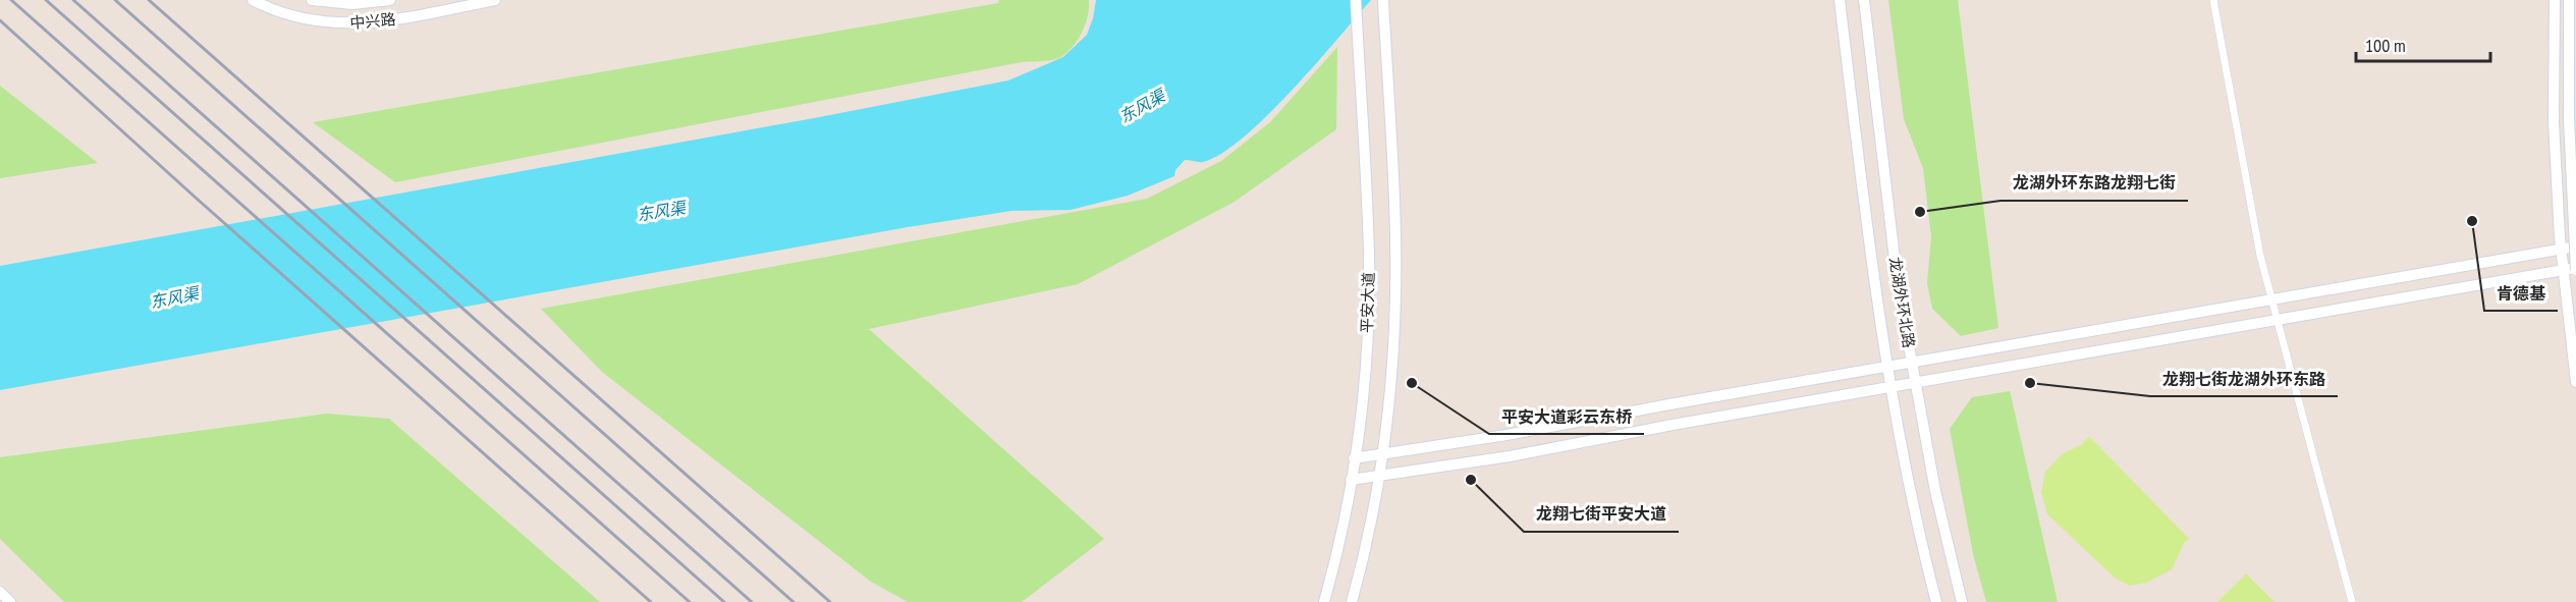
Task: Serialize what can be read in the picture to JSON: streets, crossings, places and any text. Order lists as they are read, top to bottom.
{
  "streets": {
    "street": ["中兴路", "平安大道", "龙湖外环北路"]
  },
  "water": ["东风渠"],
  "places": [
    "龙湖外环东路龙翔七街",
    "肯德基",
    "平安大道彩云东桥",
    "龙翔七街龙湖外环东路",
    "龙翔七街平安大道"
  ],
  "scale_bar": "100 m"
}
